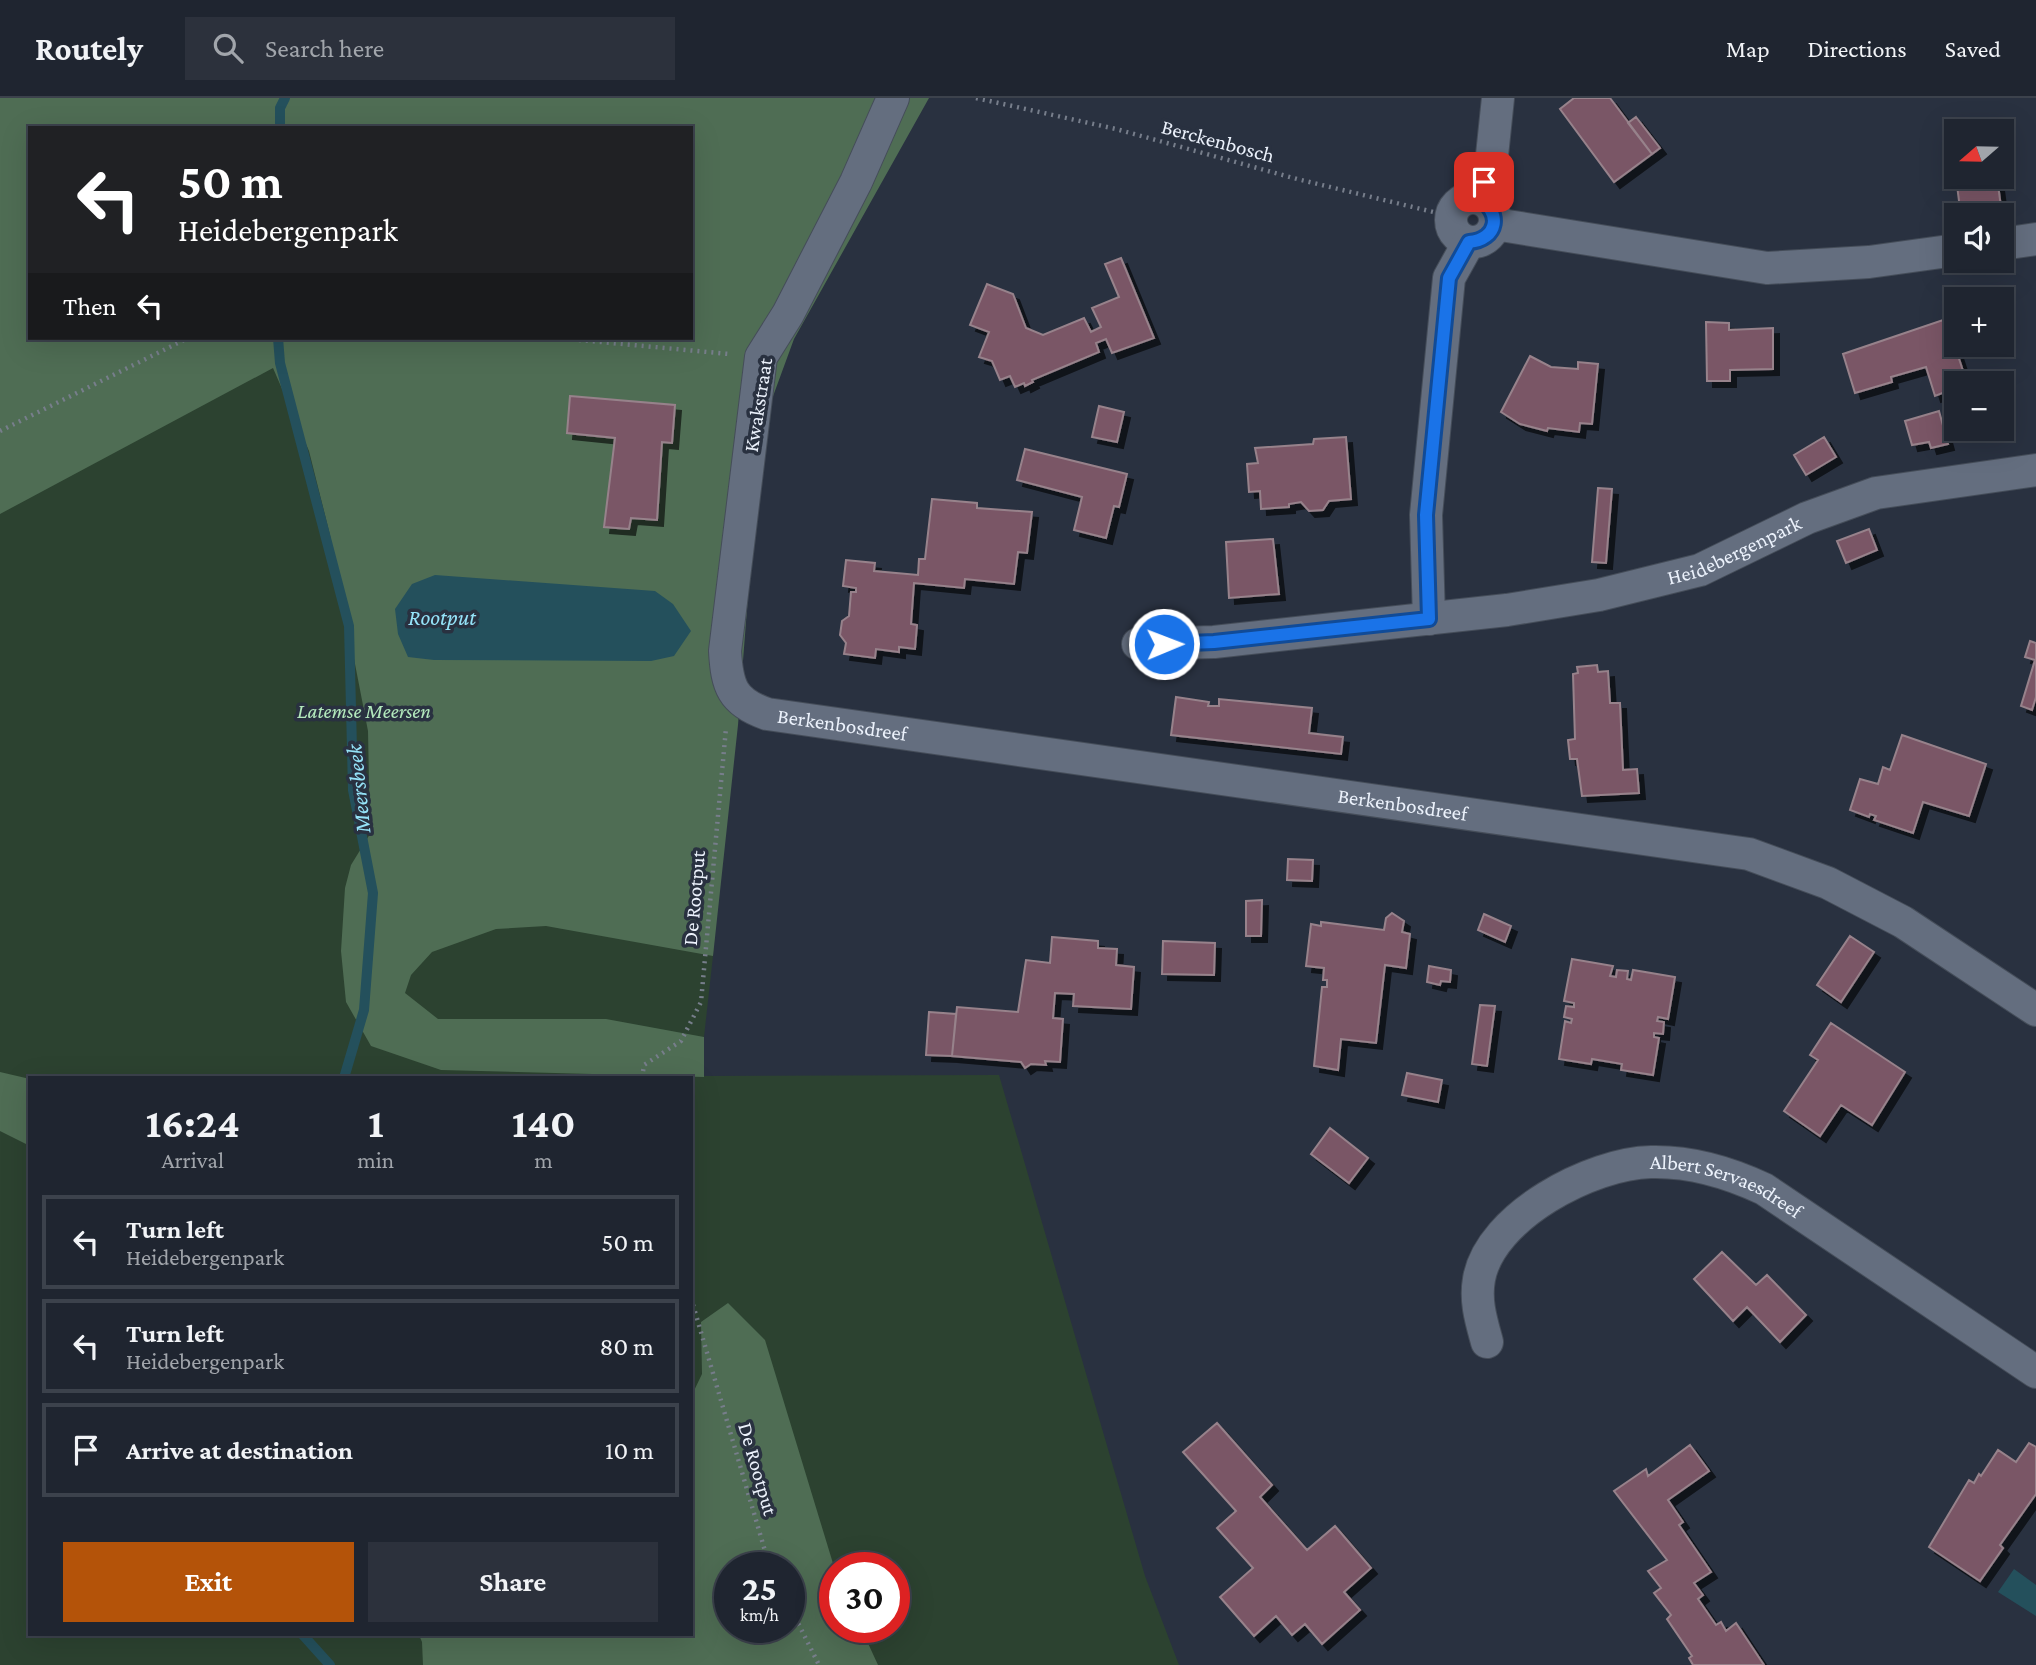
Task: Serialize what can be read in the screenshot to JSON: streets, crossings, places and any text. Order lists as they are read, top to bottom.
{
  "streets": {
    "street": [
      "Kwakstraat",
      "Heidebergenpark",
      "Berkenbosdreef",
      "Albert Servaesdreef"
    ],
    "path": ["Berckenbosch", "De Rootput"]
  },
  "crossings": [
    ["Kwakstraat", "Berkenbosdreef"],
    ["Kwakstraat", "De Rootput"],
    ["Berkenbosdreef", "De Rootput"]
  ],
  "water": ["Rootput", "Meersbeek"],
  "parks": ["Latemse Meersen"],
  "north": "left",
  "page": {
    "header": "Routely",
    "search": "Search here",
    "nav": ["Map", "Directions", "Saved"],
    "map_buttons": ["+", "−"],
    "turn": ["50 m", "Heidebergenpark"],
    "then": "Then",
    "eta": [
      "16:24",
      "Arrival",
      "1",
      "min",
      "140",
      "m"
    ],
    "list": [
      {
        "name": "Turn left",
        "note": "Heidebergenpark",
        "value": "50 m"
      },
      {
        "name": "Turn left",
        "note": "Heidebergenpark",
        "value": "80 m"
      },
      {
        "name": "Arrive at destination",
        "value": "10 m"
      }
    ],
    "buttons": ["Exit", "Share"],
    "speed": "25 km/h",
    "limit": "30"
  }
}
